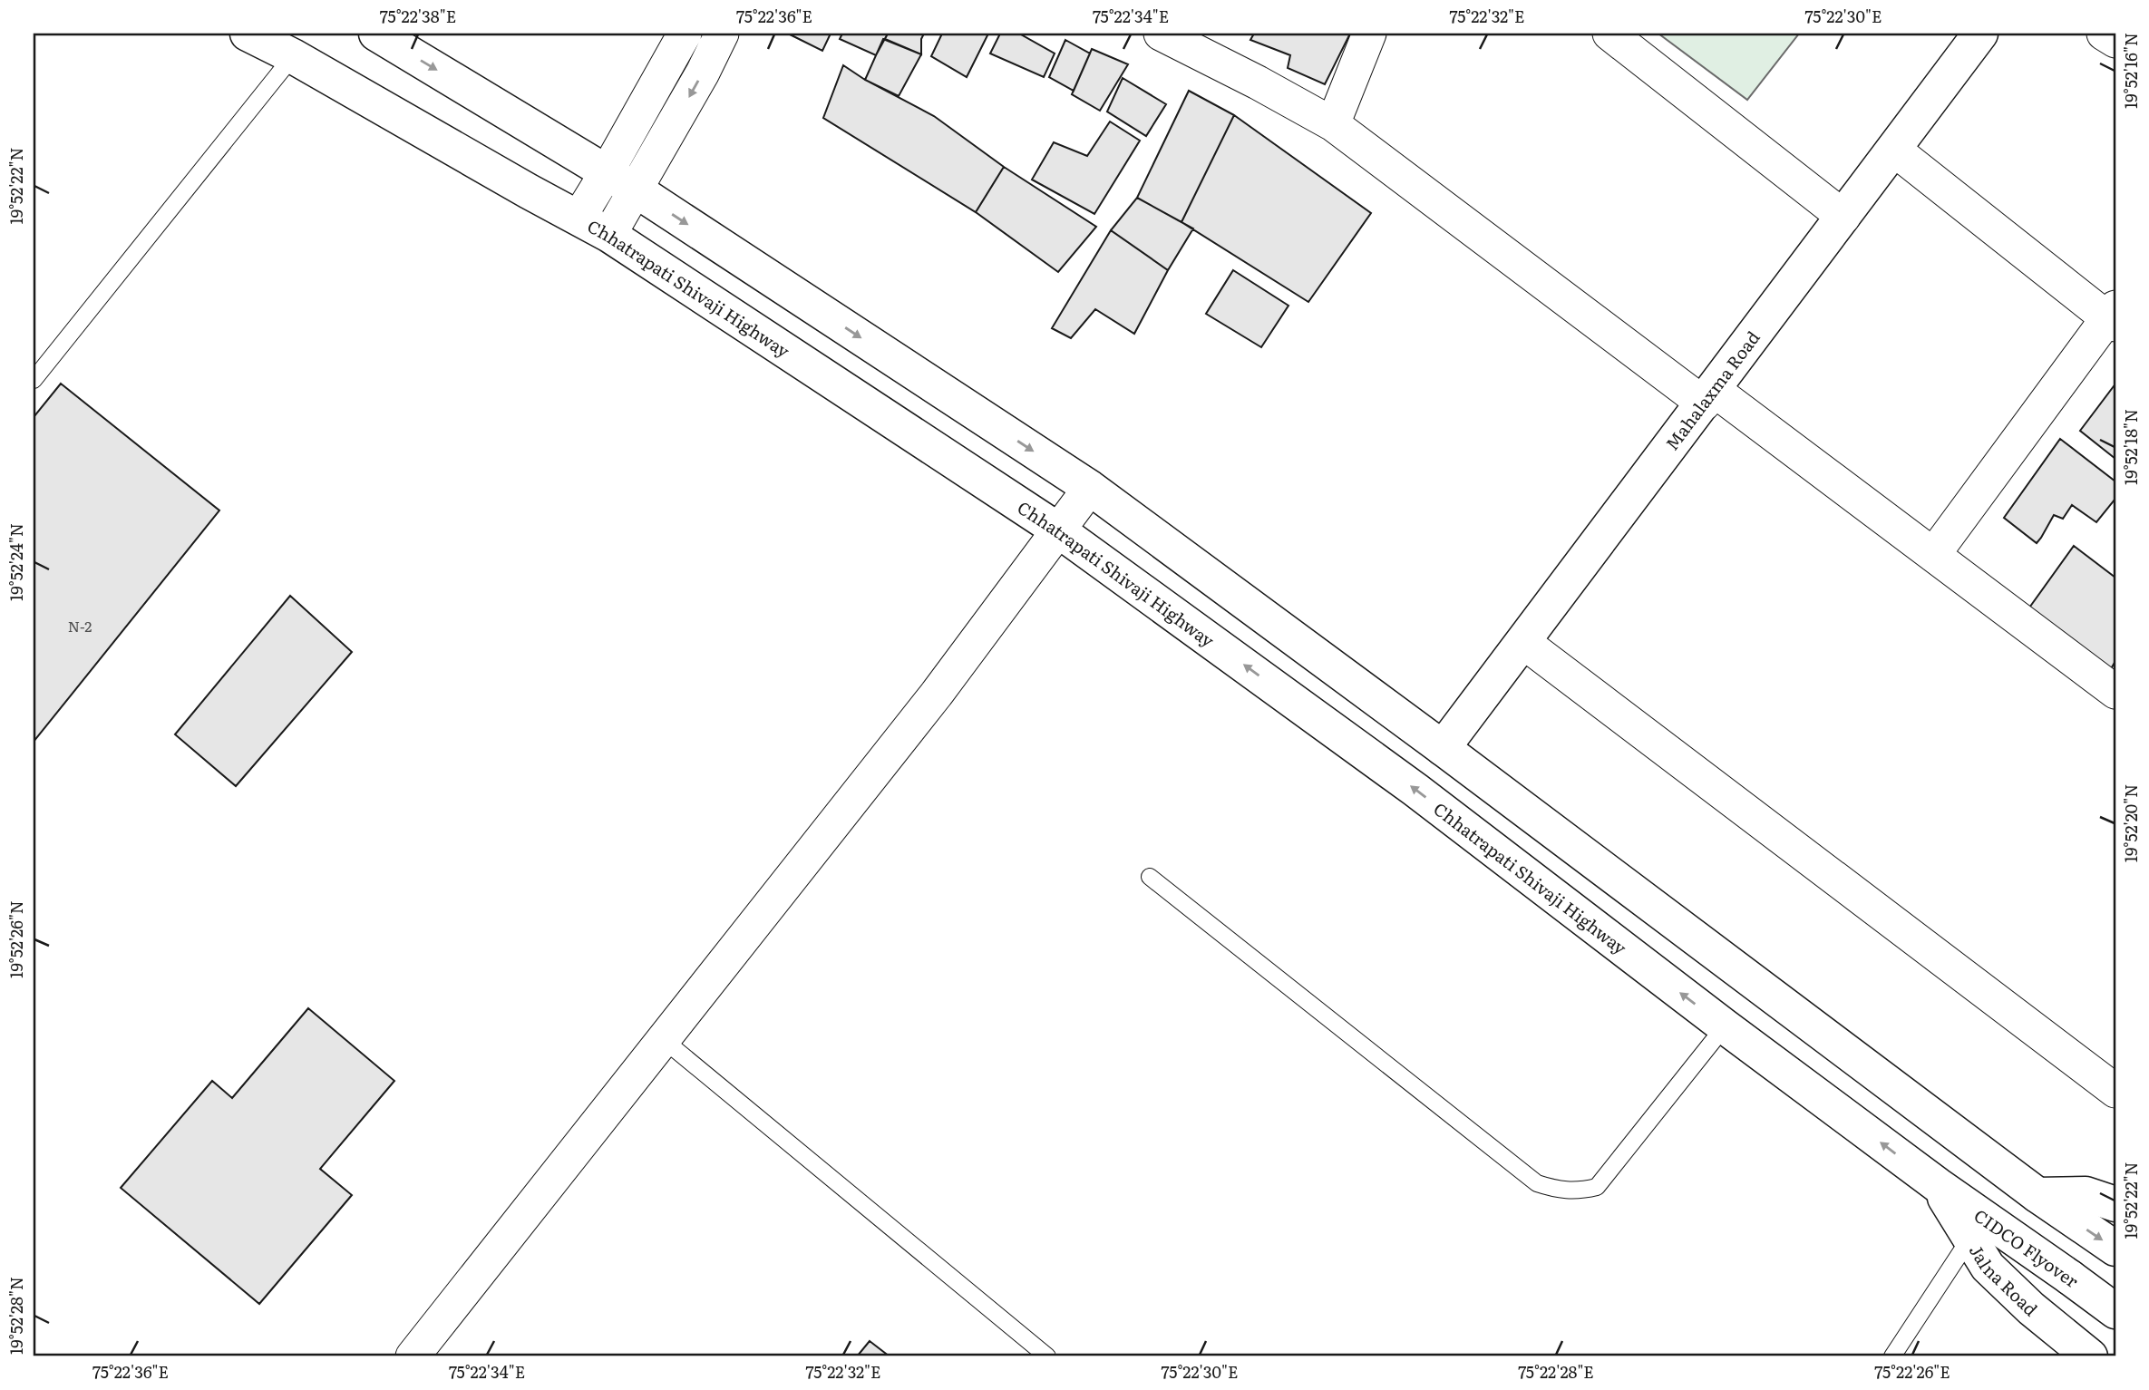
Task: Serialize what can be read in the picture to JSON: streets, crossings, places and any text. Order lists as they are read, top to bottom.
{
  "streets": {
    "main road": [
      "Chhatrapati Shivaji Highway",
      "Mahalaxma Road",
      "CIDCO Flyover",
      "Jalna Road"
    ]
  },
  "crossings": [
    ["Chhatrapati Shivaji Highway", "CIDCO Flyover"],
    ["Chhatrapati Shivaji Highway", "Jalna Road"],
    ["CIDCO Flyover", "Jalna Road"]
  ],
  "house_numbers": ["N-2"],
  "coordinates": [
    "75°22'38\"E",
    "75°22'36\"E",
    "75°22'34\"E",
    "75°22'32\"E",
    "75°22'30\"E",
    "19°52'16\"N",
    "19°52'22\"N",
    "19°52'18\"N",
    "19°52'24\"N",
    "19°52'20\"N",
    "19°52'26\"N",
    "19°52'28\"N",
    "75°22'28\"E",
    "75°22'26\"E"
  ]
}
